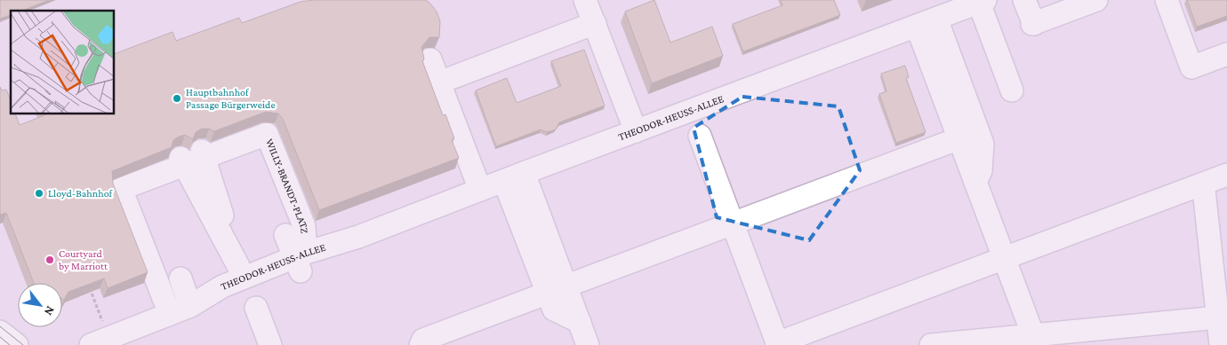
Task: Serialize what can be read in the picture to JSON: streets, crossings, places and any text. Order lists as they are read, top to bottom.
{
  "streets": {
    "street": ["THEODOR-HEUSS-ALLEE", "WILLY-BRANDT-PLATZ"]
  },
  "crossings": [
    ["THEODOR-HEUSS-ALLEE", "WILLY-BRANDT-PLATZ"]
  ],
  "places": ["Hauptbahnhof Passage Bürgerweide", "Lloyd-Bahnhof", "Courtyard by Marriott"],
  "north": "bottom right"
}
